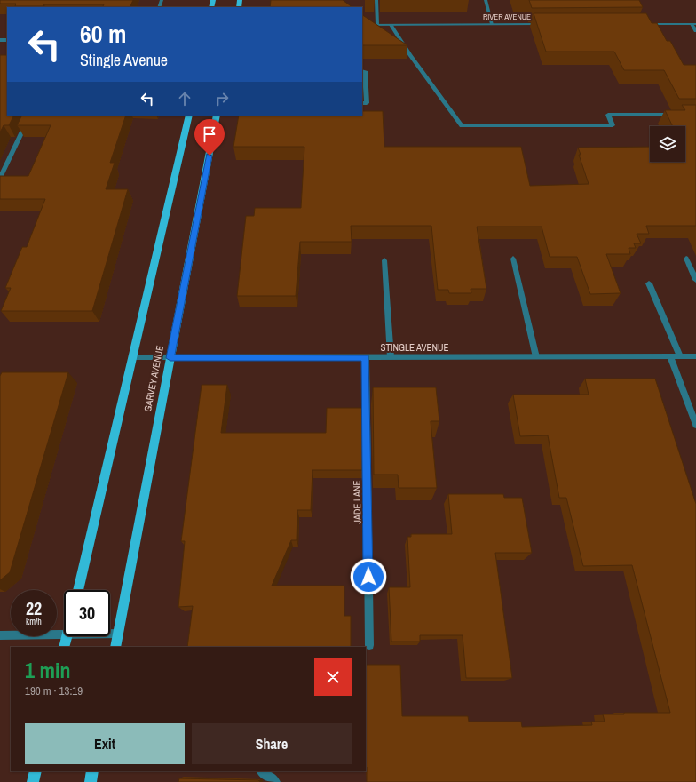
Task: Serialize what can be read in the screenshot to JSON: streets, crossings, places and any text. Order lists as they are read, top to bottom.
{
  "streets": {
    "main road": ["GARVEY AVENUE"],
    "street": ["RIVER AVENUE", "STINGLE AVENUE", "JADE LANE"]
  },
  "crossings": [
    ["STINGLE AVENUE", "GARVEY AVENUE"],
    ["STINGLE AVENUE", "JADE LANE"]
  ],
  "page": {
    "turn": ["60 m", "Stingle Avenue"],
    "speed": "22 km/h",
    "limit": "30",
    "heading": ["1 min", "190 m · 13:19"],
    "buttons": ["Exit", "Share"]
  }
}
